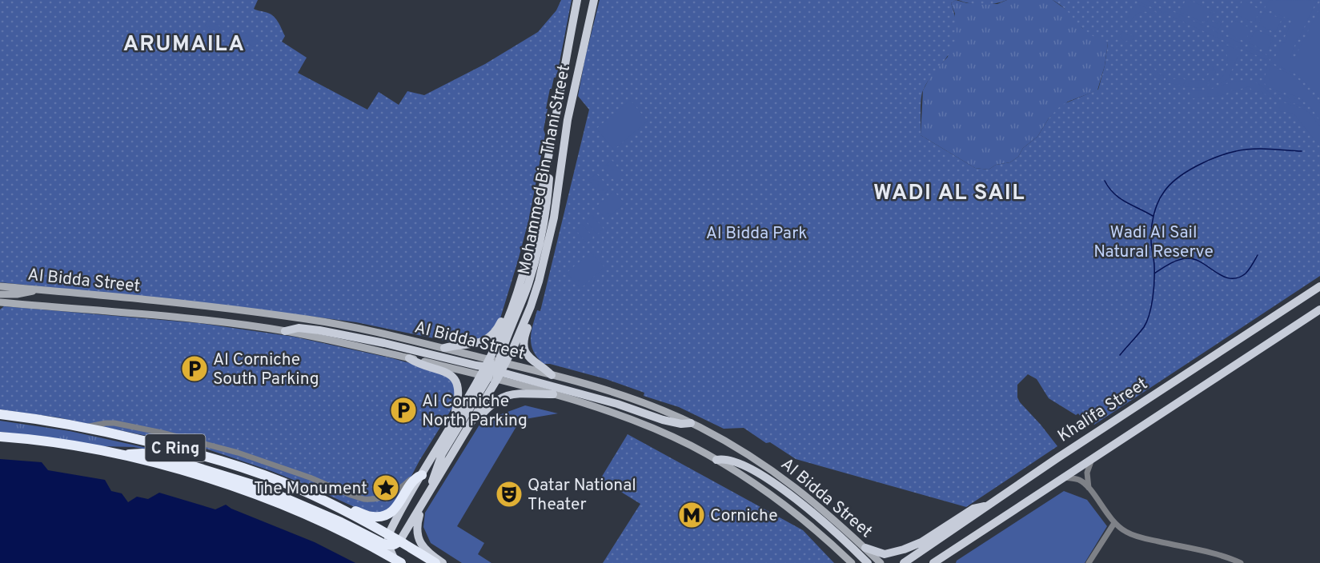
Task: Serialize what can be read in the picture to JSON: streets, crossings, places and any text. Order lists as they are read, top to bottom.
{
  "streets": {
    "highway": ["C Ring"],
    "main road": ["Mohammed Bin Thani Street", "Al Bidda Street", "Khalifa Street"]
  },
  "crossings": [
    ["Mohammed Bin Thani Street", "Al Bidda Street"],
    ["Mohammed Bin Thani Street", "C Ring"]
  ],
  "districts": ["ARUMAILA", "WADI AL SAIL"],
  "parks": ["Wadi Al Sail Natural Reserve", "Al Bidda Park"],
  "places": {
    "parking": ["Al Corniche South Parking", "Al Corniche North Parking"],
    "place": ["The Monument"],
    "theatre": ["Qatar National Theater"],
    "metro station": ["Corniche"]
  }
}
